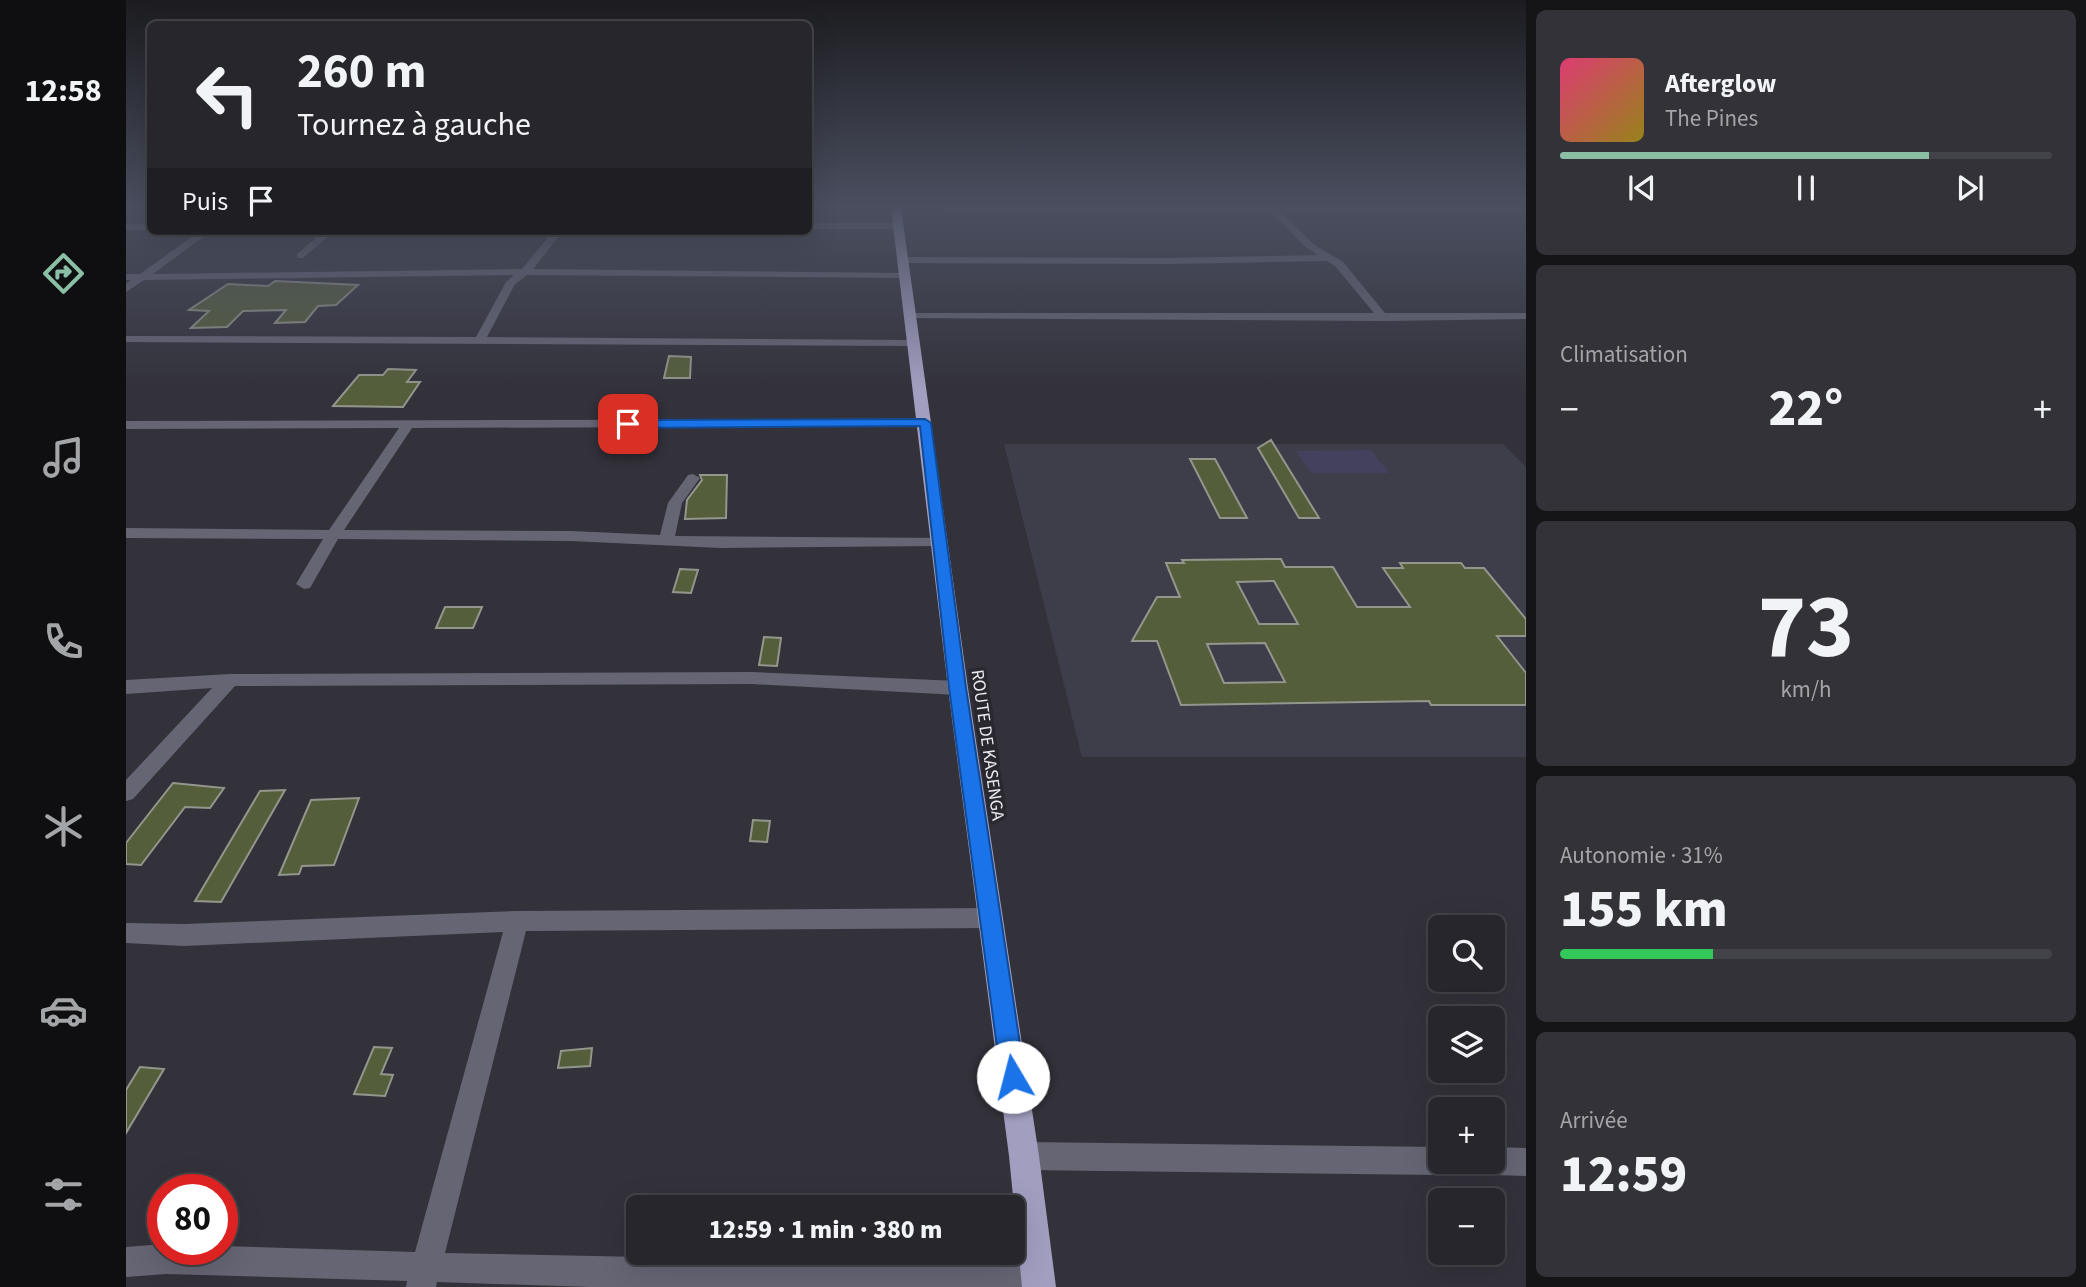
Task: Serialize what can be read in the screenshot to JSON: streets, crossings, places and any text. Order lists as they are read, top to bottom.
{
  "streets": {
    "highway": ["ROUTE DE KASENGA"]
  },
  "page": {
    "tabs": "12:58",
    "turn": ["260 m", "Tournez à gauche"],
    "song": ["Afterglow", "The Pines"],
    "then": "Puis",
    "tile": [
      "Climatisation",
      ["73", "km/h"],
      ["Autonomie · 31%", "155 km"],
      ["Arrivée", "12:59"]
    ],
    "heat": ["−", "22°", "+"],
    "map_buttons": ["+", "−"],
    "limit": "80",
    "trip": "12:59 · 1 min · 380 m"
  }
}
